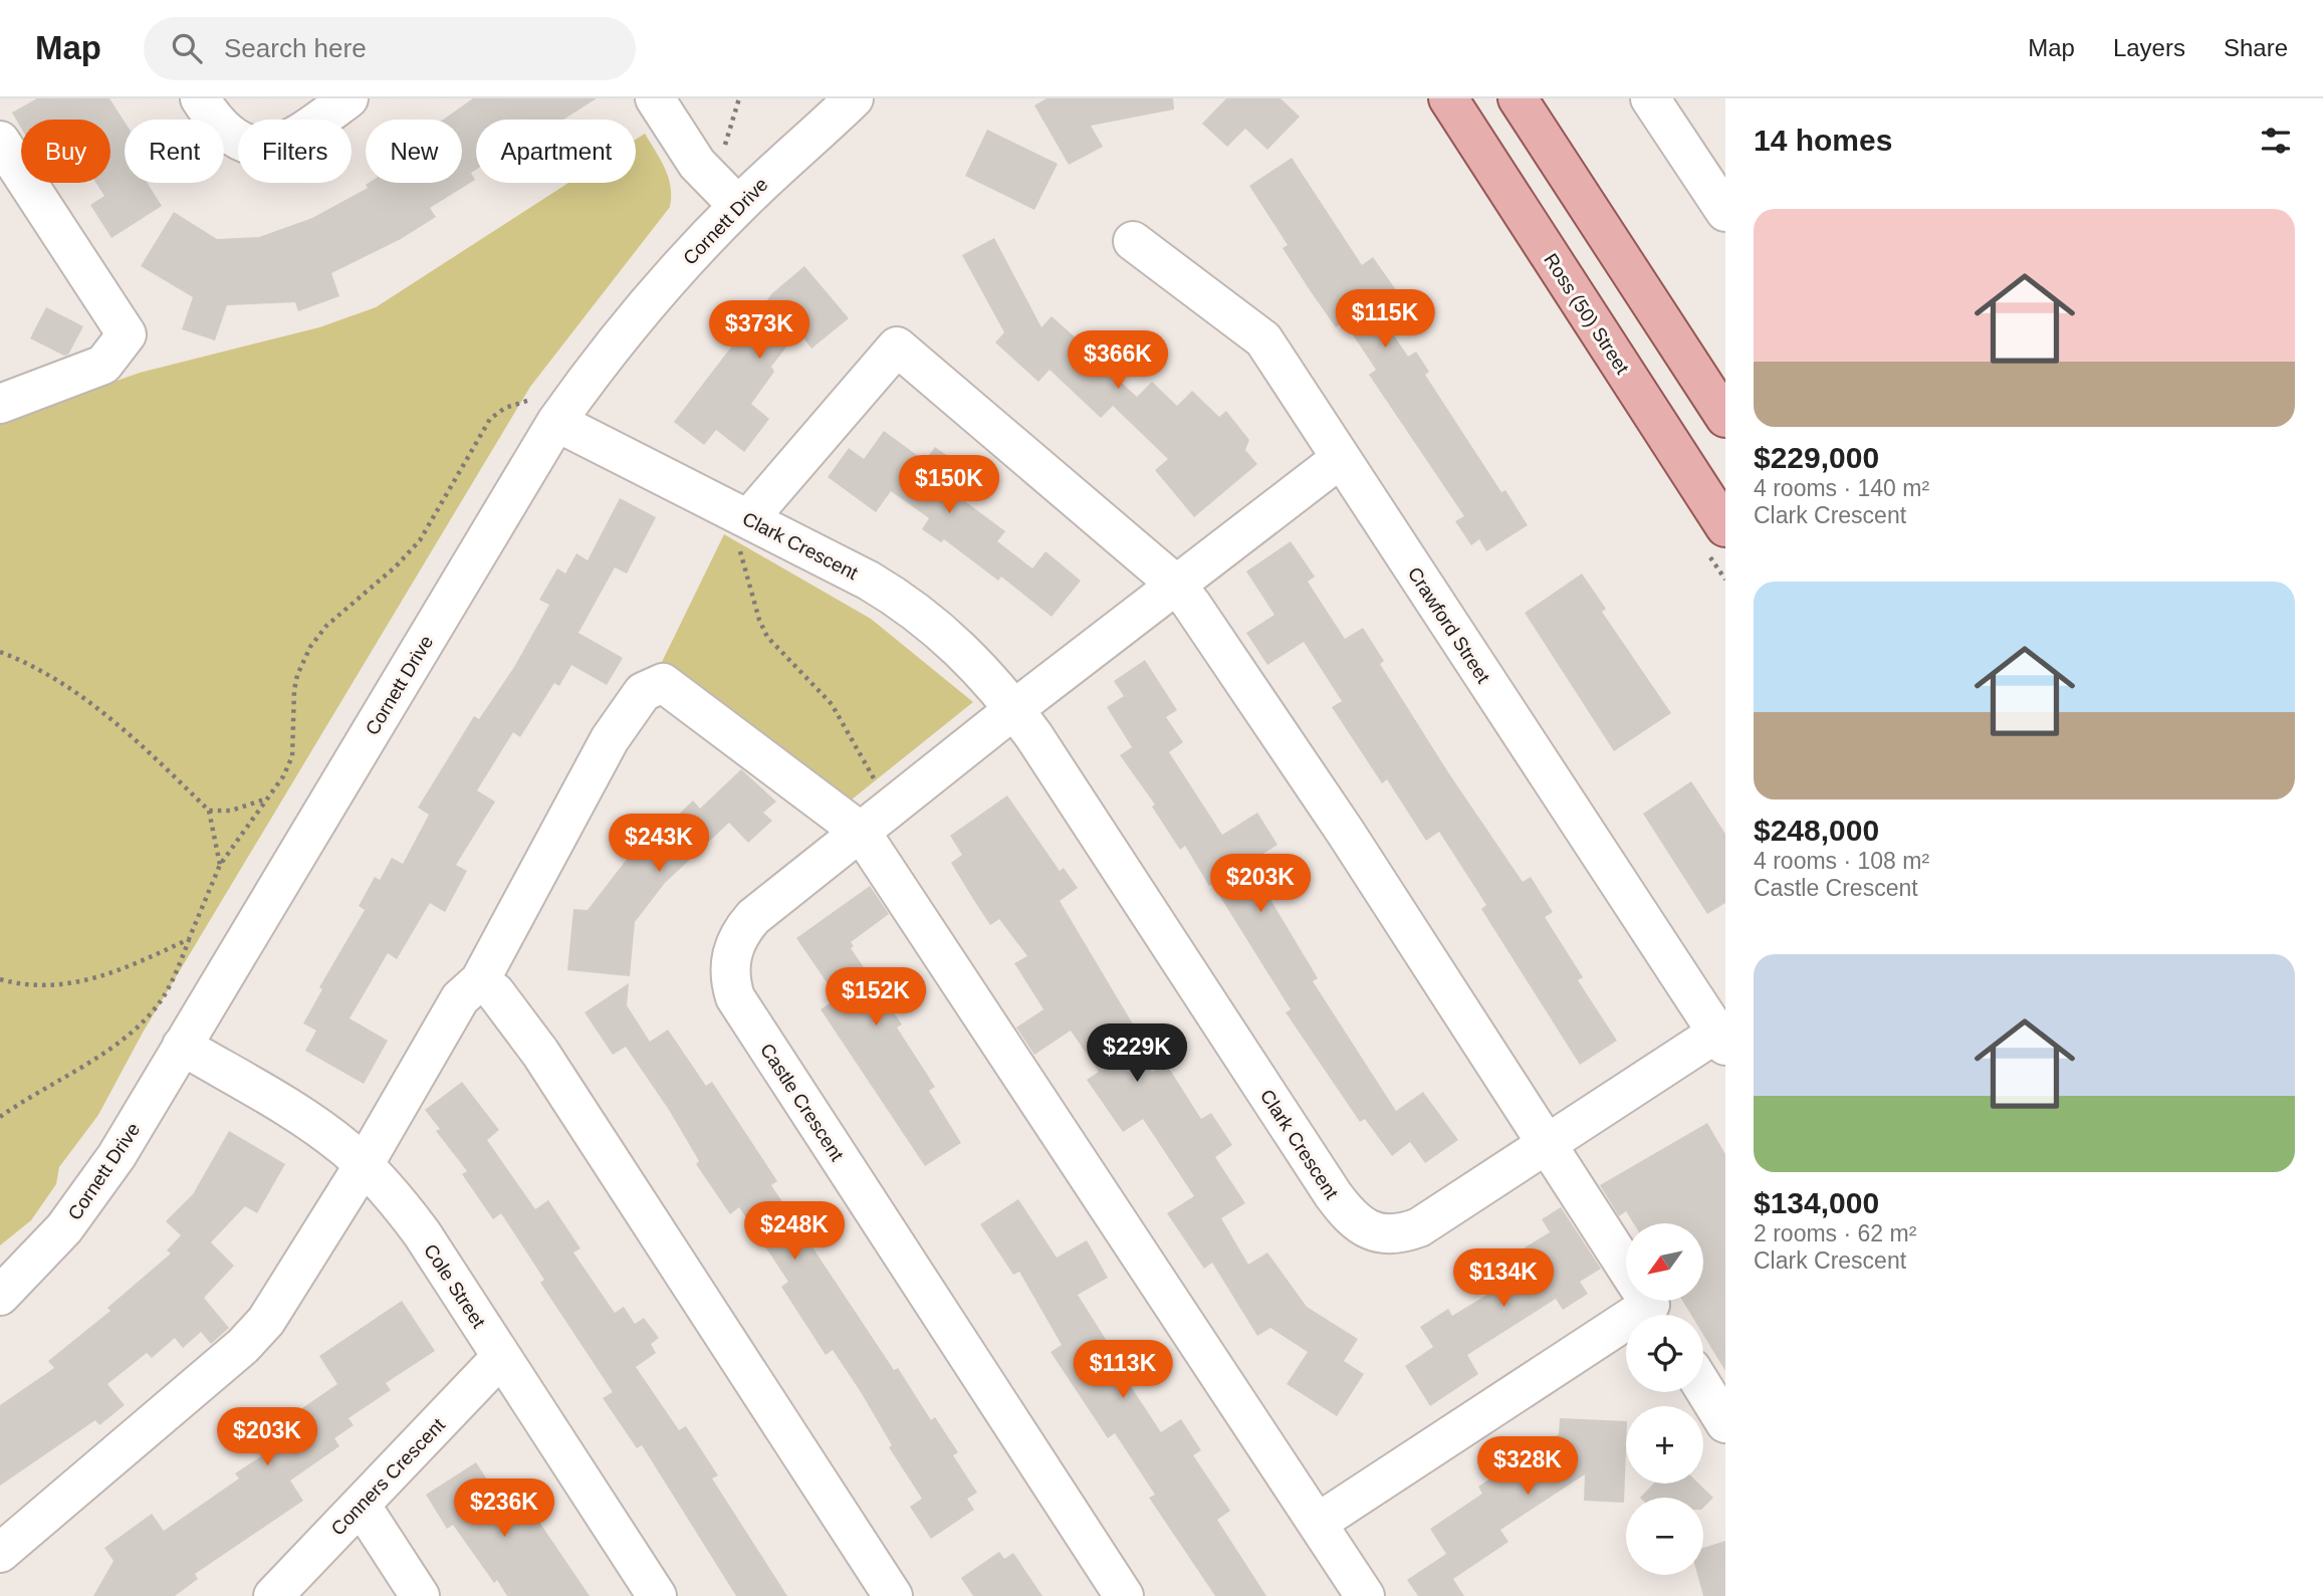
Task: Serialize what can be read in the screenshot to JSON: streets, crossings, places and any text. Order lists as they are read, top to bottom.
{
  "streets": {
    "main road": ["Ross (50) Street"],
    "street": [
      "Cornett Drive",
      "Clark Crescent",
      "Crawford Street",
      "Castle Crescent",
      "Cole Street",
      "Conners Crescent"
    ]
  },
  "crossings": [
    ["Cornett Drive", "Clark Crescent"],
    ["Cornett Drive", "Cole Street"],
    ["Clark Crescent", "Crawford Street"],
    ["Clark Crescent", "Castle Crescent"],
    ["Cole Street", "Conners Crescent"]
  ],
  "north": "bottom left",
  "page": {
    "header": "Map",
    "search": "Search here",
    "nav": ["Map", "Layers", "Share"],
    "heading": "14 homes",
    "chip": [
      "Buy",
      "Rent",
      "Filters",
      "New",
      "Apartment"
    ],
    "list": [
      {
        "name": "$229,000",
        "note": "4 rooms · 140 m² · Clark Crescent"
      },
      {
        "name": "$248,000",
        "note": "4 rooms · 108 m² · Castle Crescent"
      },
      {
        "name": "$134,000",
        "note": "2 rooms · 62 m² · Clark Crescent"
      }
    ],
    "price": [
      "$115K",
      "$373K",
      "$366K",
      "$150K",
      "$243K",
      "$203K",
      "$152K",
      "$229K",
      "$248K",
      "$134K",
      "$113K",
      "$203K",
      "$328K",
      "$236K"
    ],
    "map_buttons": ["+", "−"]
  }
}
